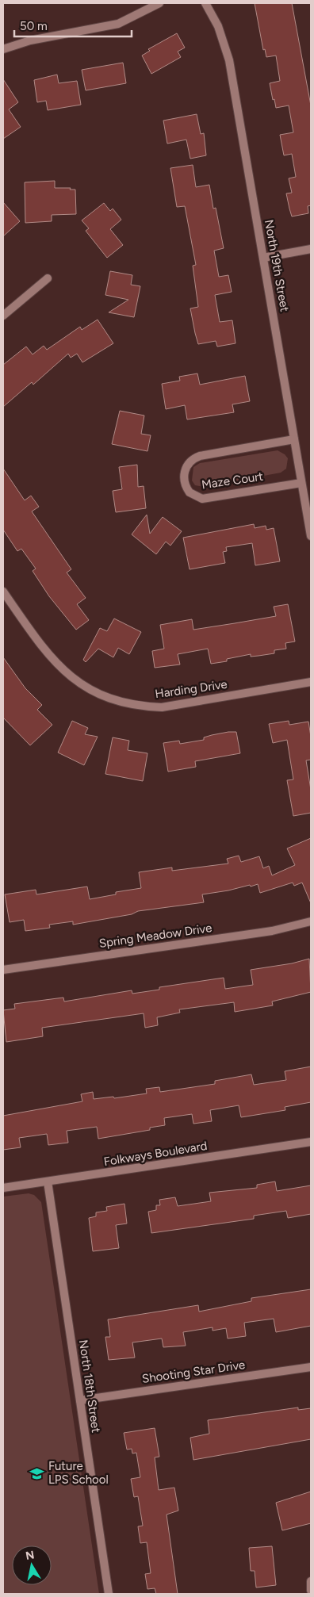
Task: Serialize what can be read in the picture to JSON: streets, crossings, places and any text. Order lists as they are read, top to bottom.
{
  "streets": {
    "street": [
      "North 19th Street",
      "Maze Court",
      "Harding Drive",
      "Spring Meadow Drive",
      "Folkways Boulevard",
      "Shooting Star Drive",
      "North 18th Street"
    ]
  },
  "crossings": [
    ["North 19th Street", "Maze Court"],
    ["Folkways Boulevard", "North 18th Street"],
    ["Shooting Star Drive", "North 18th Street"]
  ],
  "places": {
    "school or university": ["Future LPS School"]
  },
  "scale_bar": "50 m",
  "north": "top"
}
